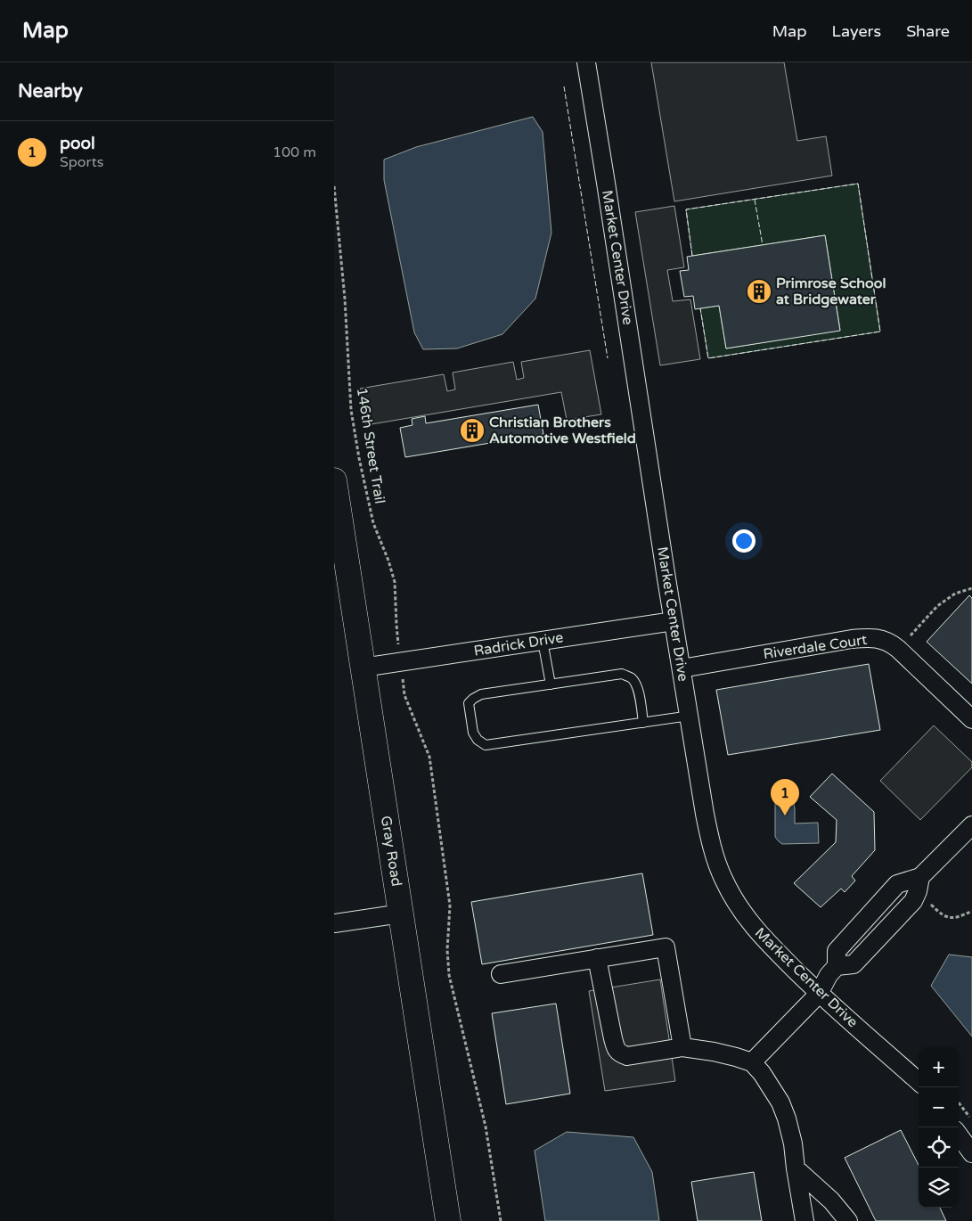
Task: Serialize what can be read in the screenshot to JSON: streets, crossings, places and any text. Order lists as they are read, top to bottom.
{
  "streets": {
    "street": [
      "Market Center Drive",
      "Radrick Drive",
      "Riverdale Court",
      "Gray Road"
    ],
    "path": ["146th Street Trail"]
  },
  "crossings": [
    ["Market Center Drive", "Radrick Drive"],
    ["Market Center Drive", "Riverdale Court"],
    ["146th Street Trail", "Radrick Drive"],
    ["Radrick Drive", "Gray Road"]
  ],
  "places": {
    "building": ["Primrose School at Bridgewater", "Christian Brothers Automotive Westfield"]
  },
  "page": {
    "header": "Map",
    "nav": ["Map", "Layers", "Share"],
    "heading": "Nearby",
    "list": [
      {
        "mark": "1",
        "name": "pool",
        "note": "Sports",
        "value": "100 m"
      }
    ],
    "pins": "1",
    "map_buttons": ["+", "−"]
  }
}
